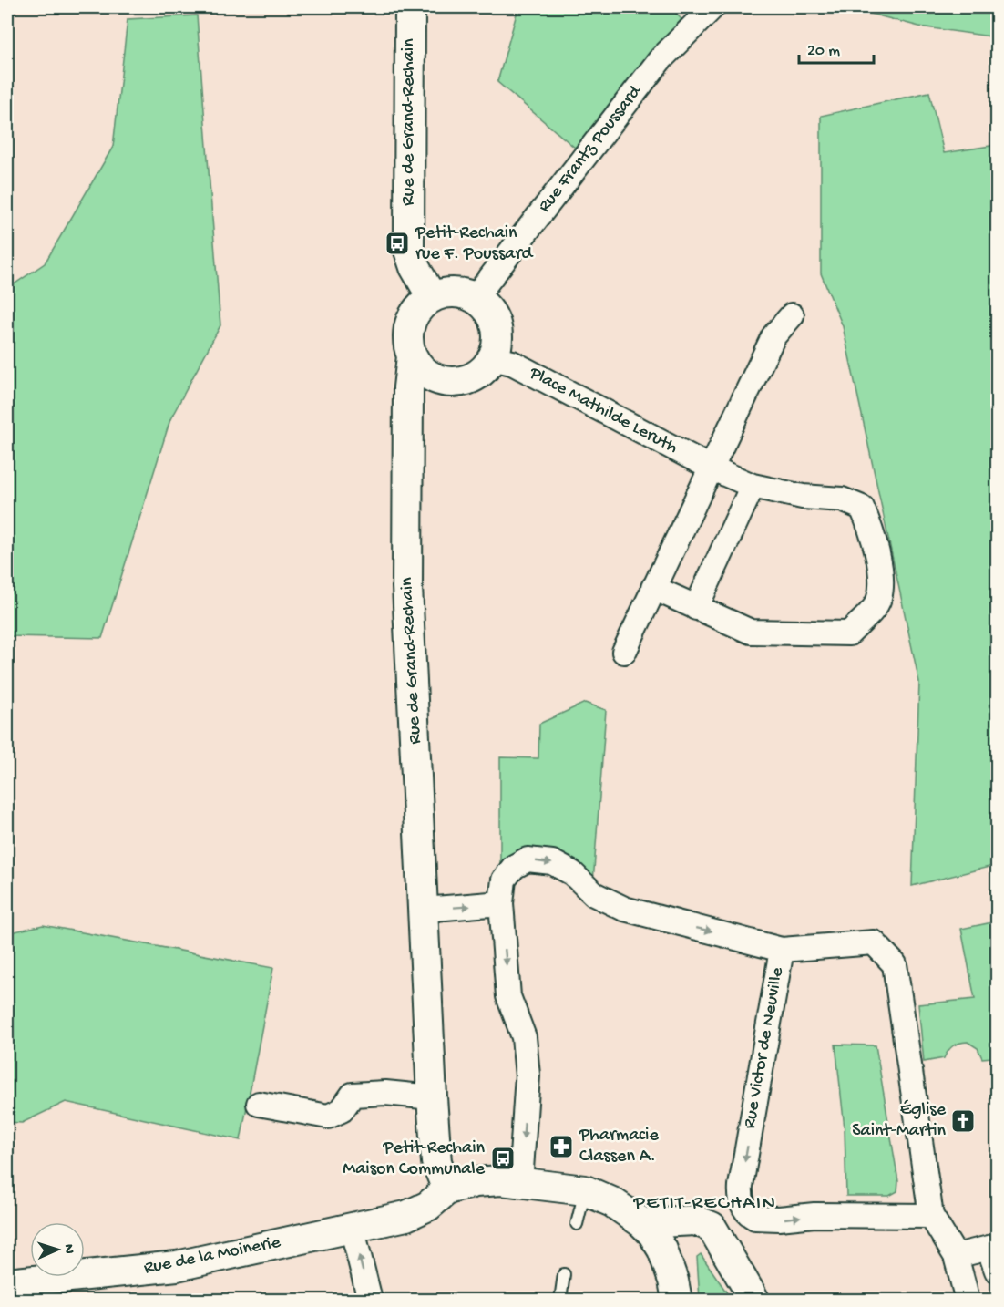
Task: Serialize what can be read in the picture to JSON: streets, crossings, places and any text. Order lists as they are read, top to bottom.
{
  "streets": {
    "street": [
      "Rue de Grand-Rechain",
      "Rue Frantz Poussard",
      "Place Mathilde Leruth",
      "Rue Victor de Neuville",
      "Rue de la Moinerie"
    ]
  },
  "crossings": [
    ["Rue de Grand-Rechain", "Rue Frantz Poussard"],
    ["Rue de Grand-Rechain", "Place Mathilde Leruth"],
    ["Rue de Grand-Rechain", "Rue de la Moinerie"],
    ["Rue Frantz Poussard", "Place Mathilde Leruth"]
  ],
  "districts": ["PETIT-RECHAIN"],
  "places": {
    "bus stop": ["Petit-Rechain rue F. Poussard", "Petit-Rechain Maison Communale"],
    "church": ["Église Saint-Martin"],
    "pharmacy": ["Pharmacie Classen A."]
  },
  "scale_bar": "20 m",
  "north": "right"
}
